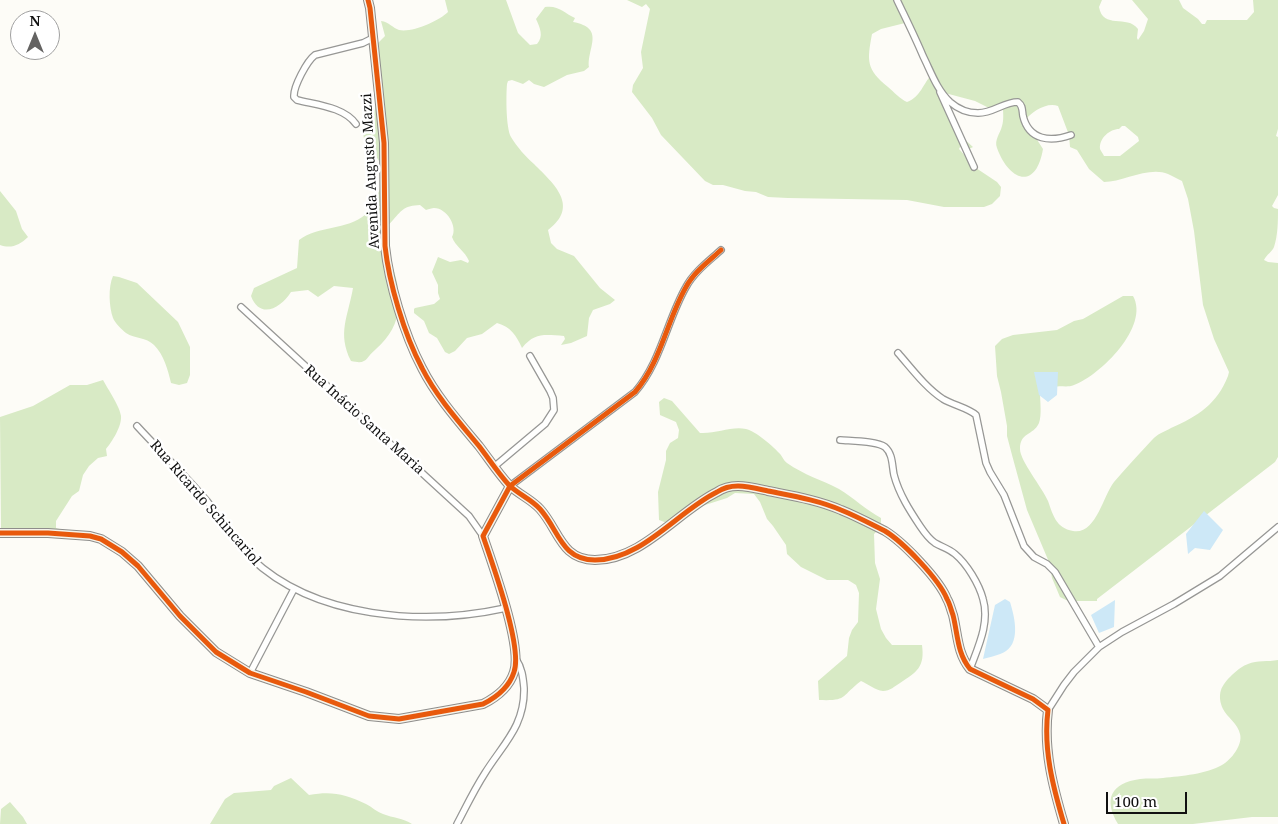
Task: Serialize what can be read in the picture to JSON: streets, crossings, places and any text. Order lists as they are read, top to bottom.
{
  "streets": {
    "street": ["Avenida Augusto Mazzi", "Rua Inácio Santa Maria", "Rua Ricardo Schincariol"]
  },
  "scale_bar": "100 m",
  "north": "top"
}
